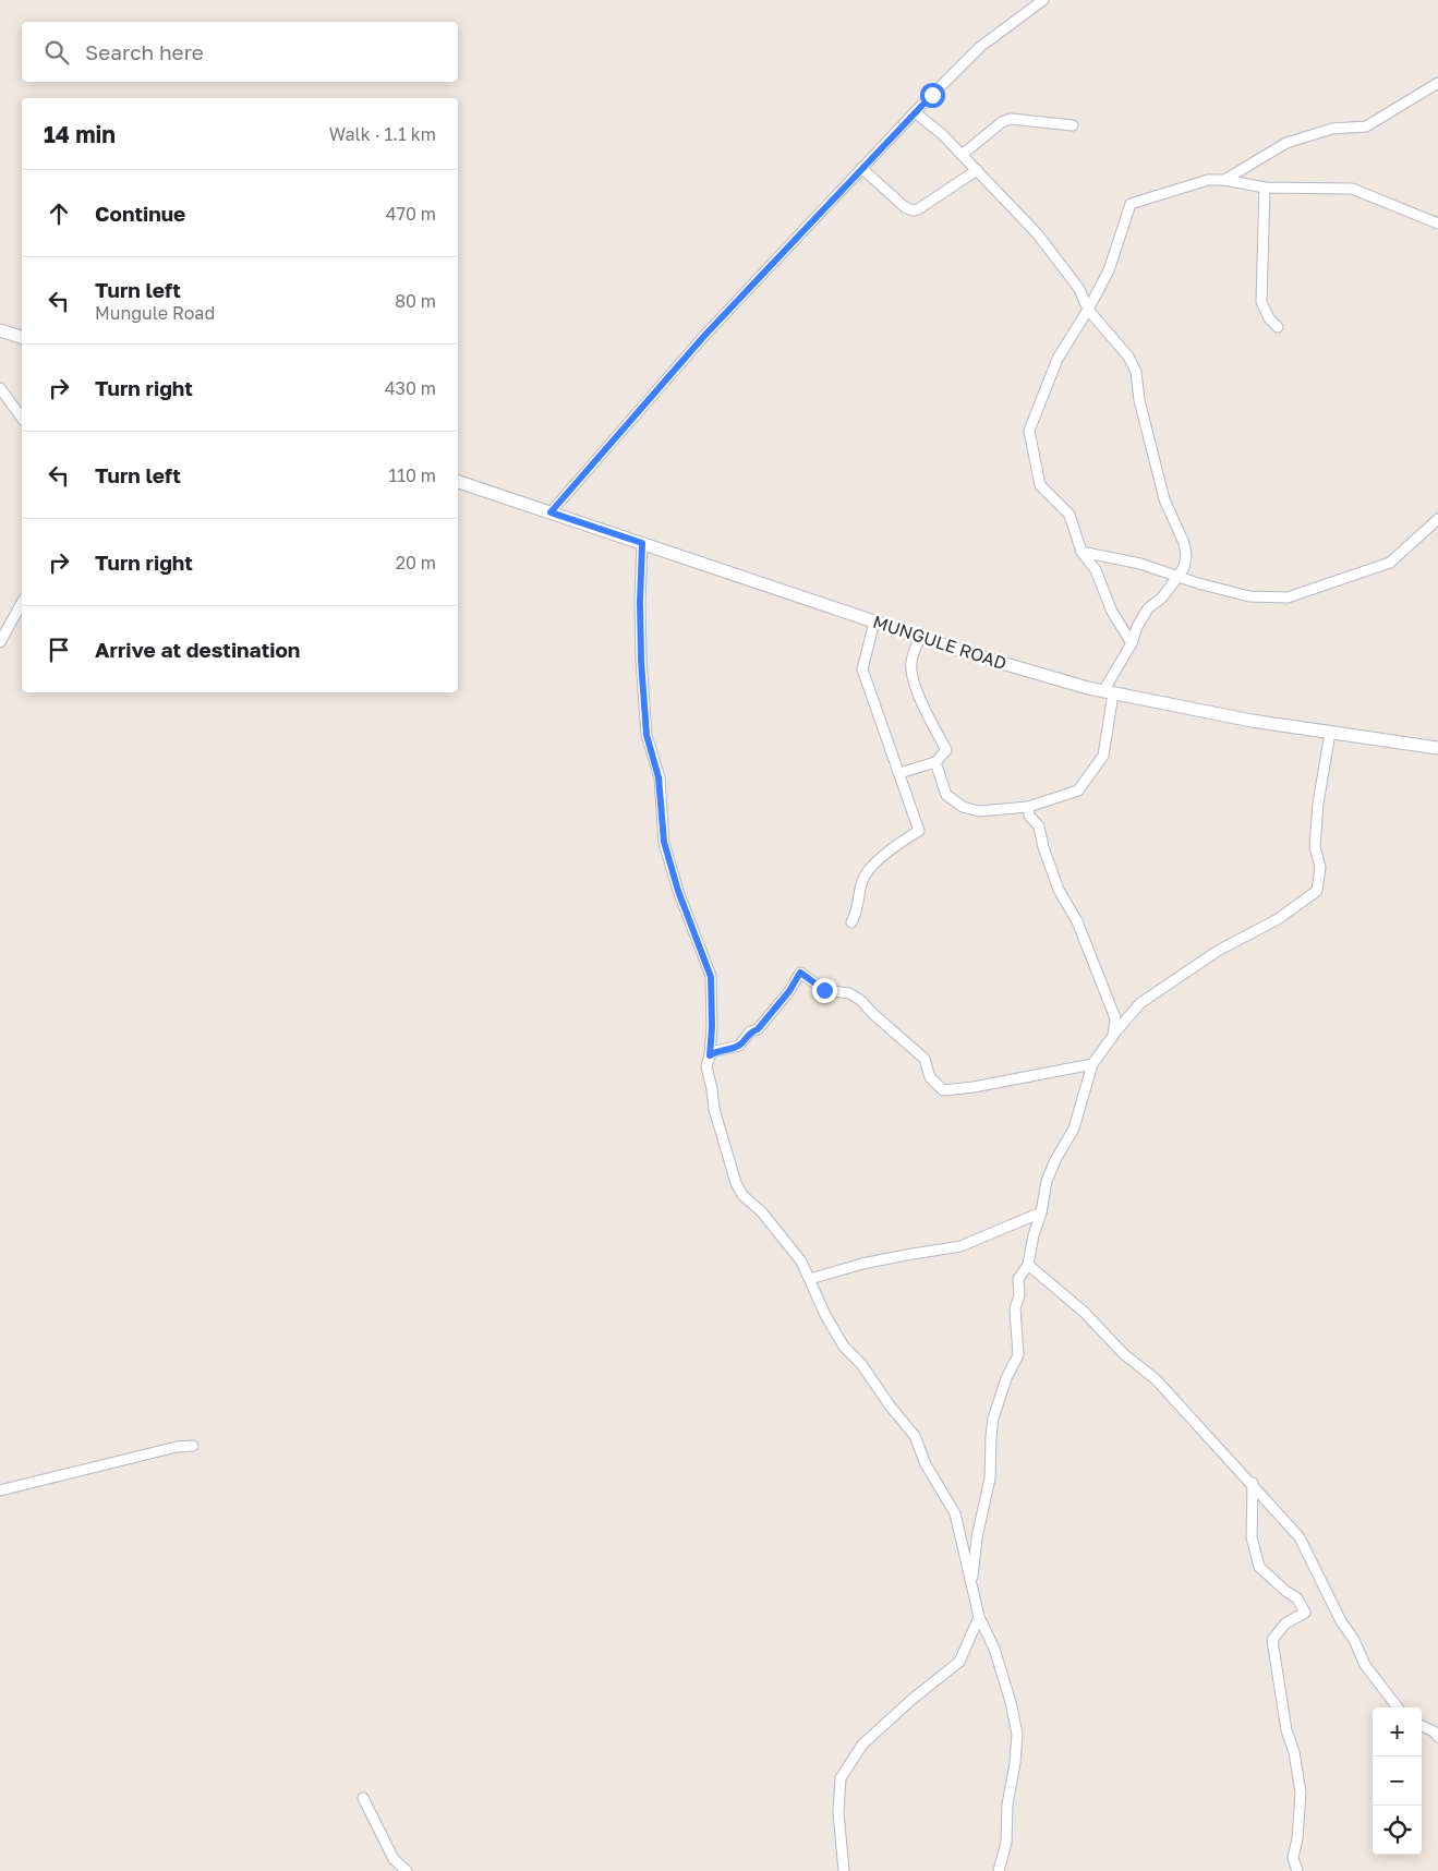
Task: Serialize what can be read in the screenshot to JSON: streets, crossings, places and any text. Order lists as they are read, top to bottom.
{
  "streets": {
    "street": ["MUNGULE ROAD"]
  },
  "page": {
    "search": "Search here",
    "heading": ["14 min", "Walk · 1.1 km"],
    "list": [
      ["Continue", "470 m"],
      ["Turn left", "Mungule Road", "80 m"],
      ["Turn right", "430 m"],
      ["Turn left", "110 m"],
      ["Turn right", "20 m"],
      "Arrive at destination"
    ],
    "map_buttons": ["+", "−"]
  }
}
